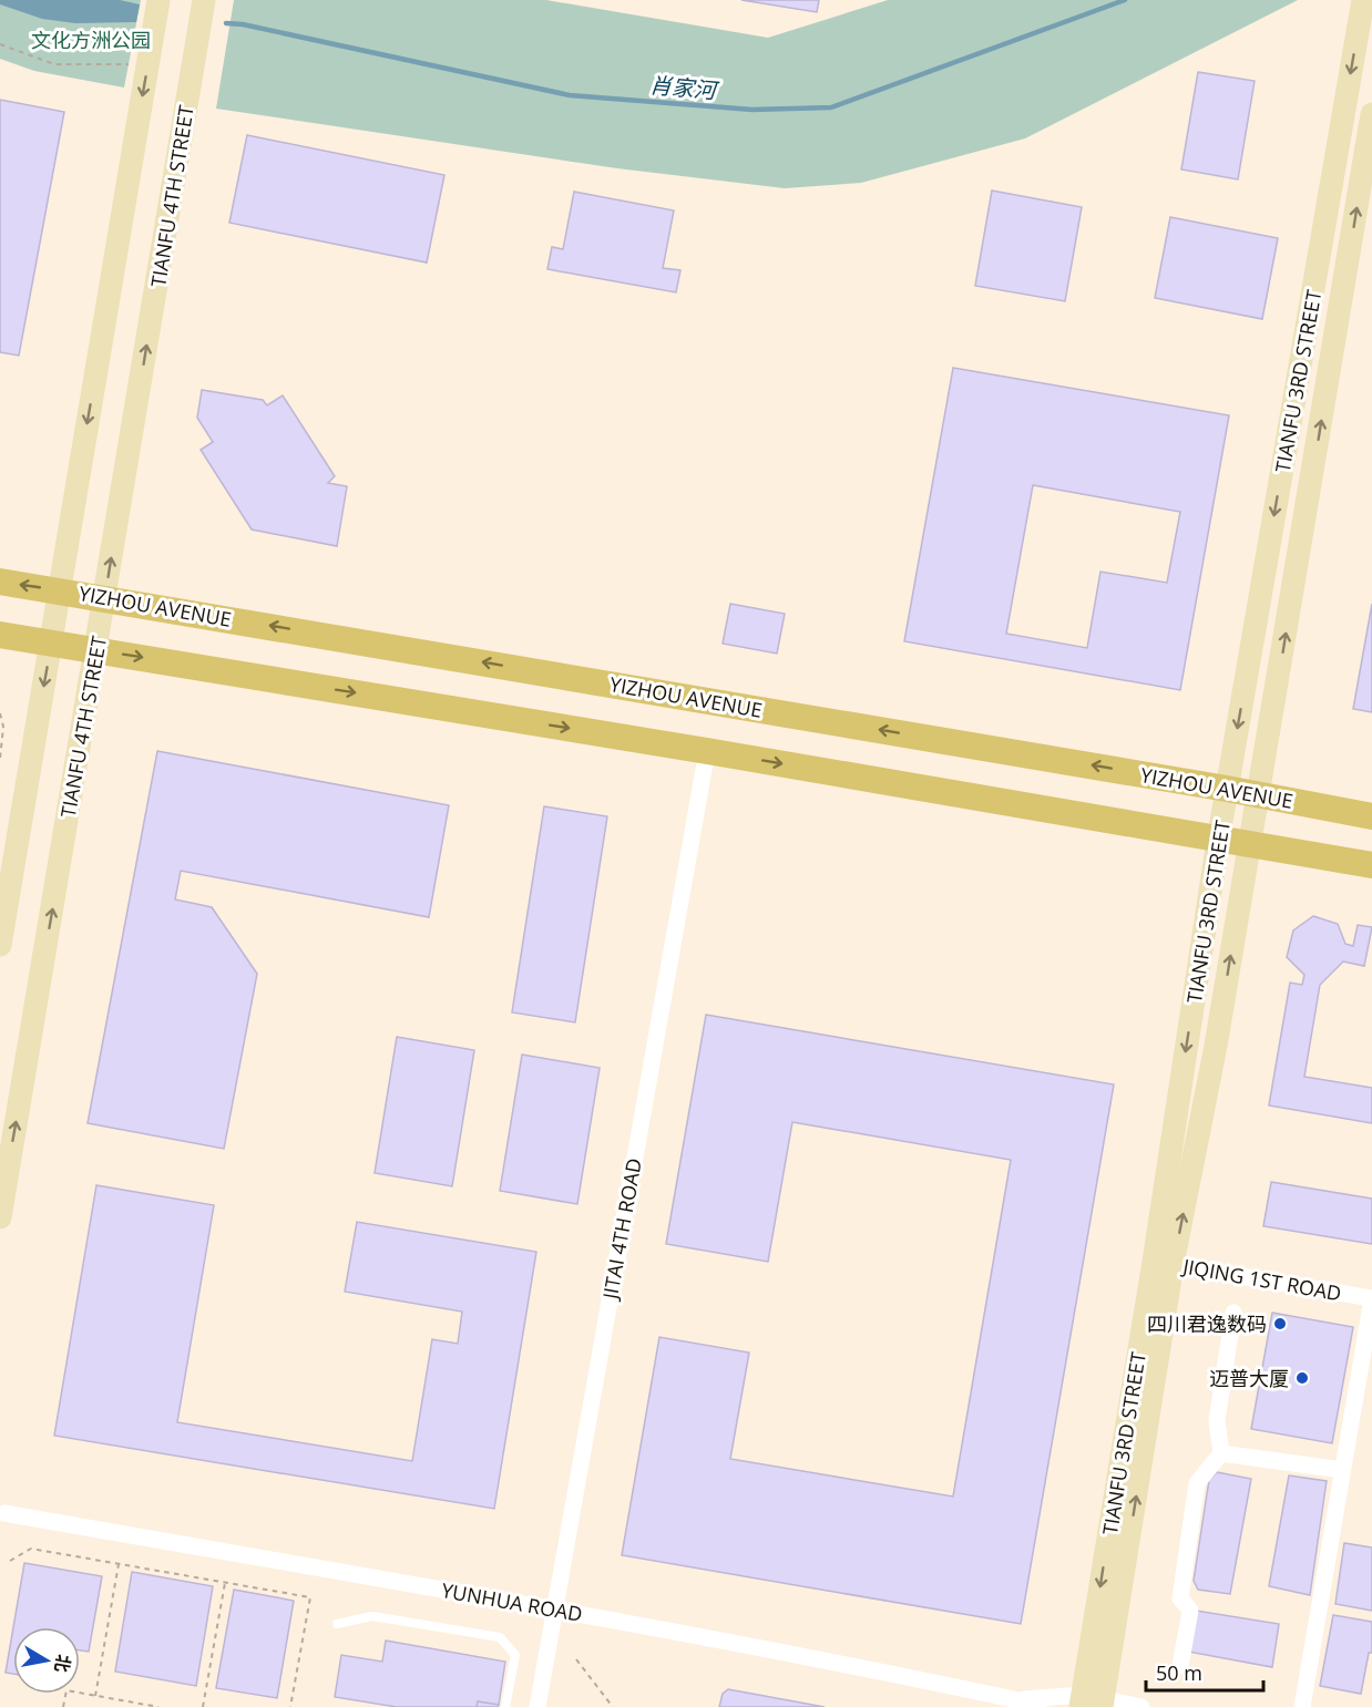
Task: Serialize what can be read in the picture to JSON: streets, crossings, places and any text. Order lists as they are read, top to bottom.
{
  "streets": {
    "main road": ["YIZHOU AVENUE"],
    "street": [
      "TIANFU 4TH STREET",
      "TIANFU 3RD STREET",
      "JITAI 4TH ROAD",
      "JIQING 1ST ROAD",
      "YUNHUA ROAD"
    ]
  },
  "crossings": [
    ["TIANFU 4TH STREET", "YIZHOU AVENUE"],
    ["TIANFU 3RD STREET", "YIZHOU AVENUE"],
    ["TIANFU 3RD STREET", "JIQING 1ST ROAD"],
    ["TIANFU 3RD STREET", "YUNHUA ROAD"],
    ["JITAI 4TH ROAD", "YUNHUA ROAD"]
  ],
  "water": ["肖家河"],
  "parks": ["文化方洲公园"],
  "places": ["四川君逸数码", "迈普大厦"],
  "scale_bar": "50 m",
  "north": "right"
}
